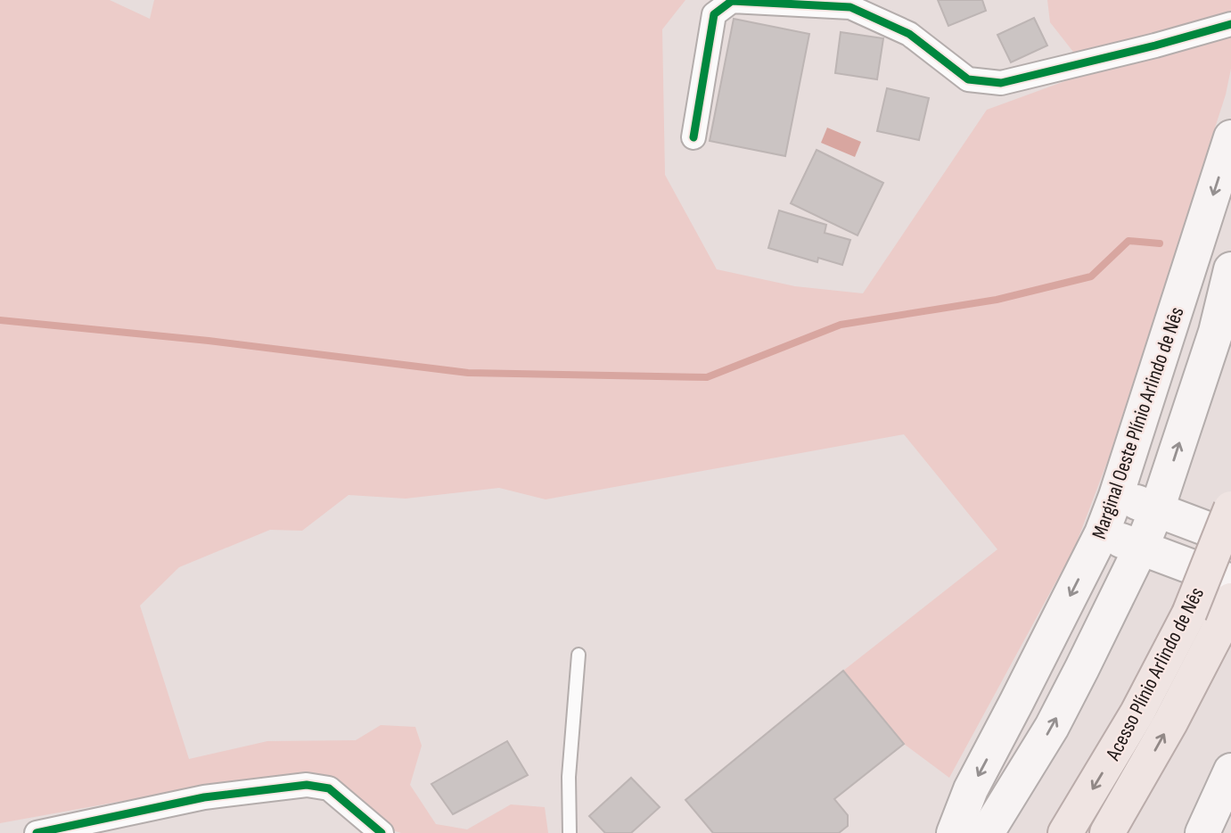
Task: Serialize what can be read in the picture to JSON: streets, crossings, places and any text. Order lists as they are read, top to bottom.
{
  "streets": {
    "highway": ["Acesso Plínio Arlindo de Nês"],
    "main road": ["Marginal Oeste Plínio Arlindo de Nês"]
  }
}
